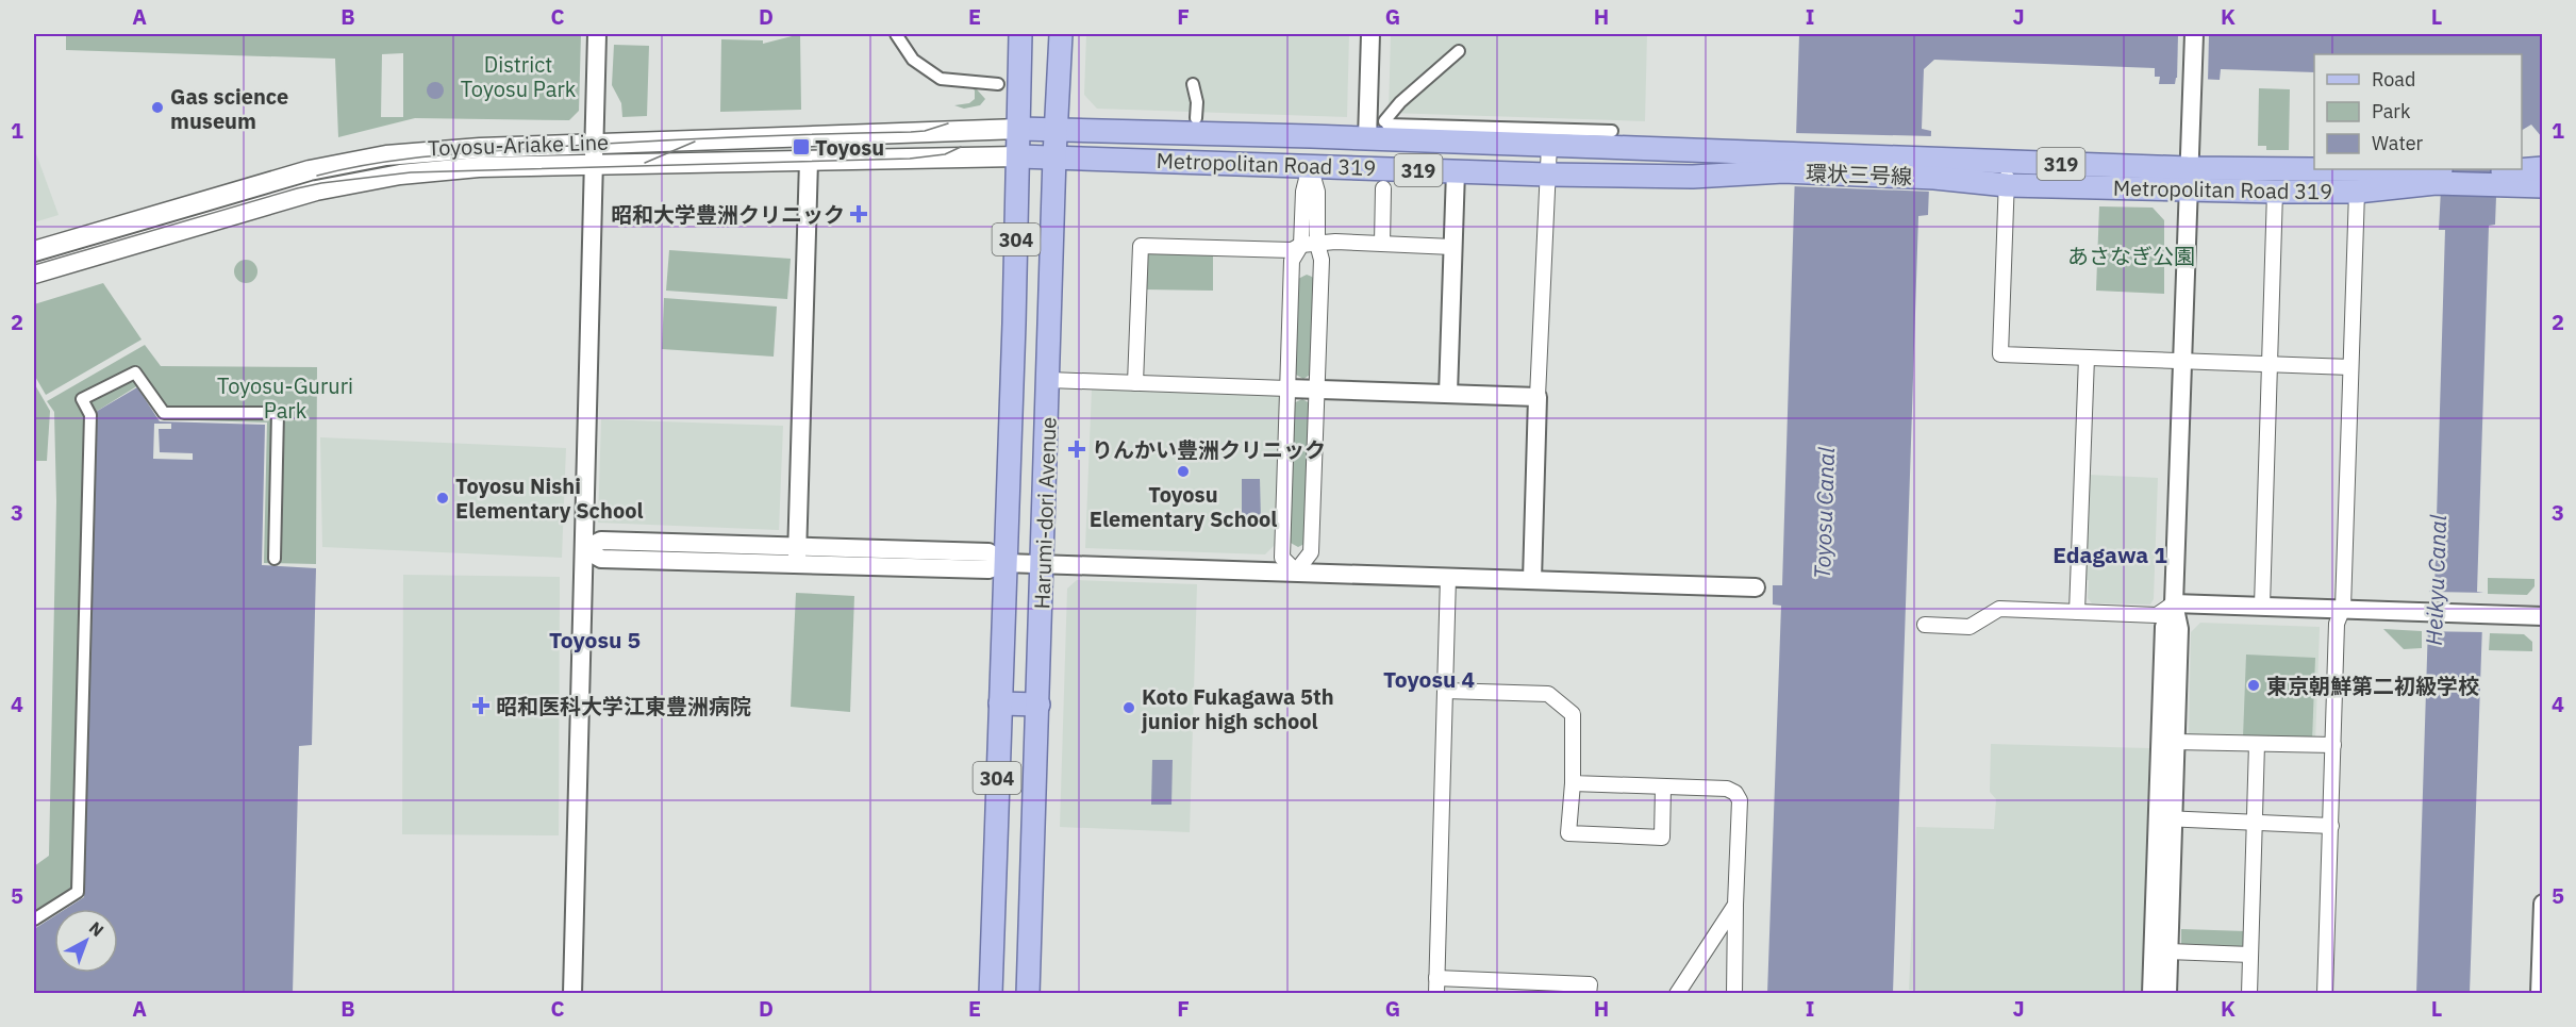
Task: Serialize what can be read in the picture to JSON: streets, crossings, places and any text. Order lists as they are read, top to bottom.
{
  "streets": {
    "main road": [
      "Toyosu-Ariake Line",
      "Metropolitan Road 319",
      "319",
      "環状三号線",
      "304",
      "Harumi-dori Avenue"
    ]
  },
  "crossings": [
    ["Toyosu-Ariake Line", "319"],
    ["Toyosu-Ariake Line", "Harumi-dori Avenue"],
    ["Metropolitan Road 319", "319"],
    ["Metropolitan Road 319", "環状三号線"],
    ["Metropolitan Road 319", "Harumi-dori Avenue"],
    ["319", "Harumi-dori Avenue"]
  ],
  "districts": ["Edagawa 1", "Toyosu 5", "Toyosu 4"],
  "water": ["Toyosu Canal", "Heikyu Canal"],
  "parks": ["District Toyosu Park", "あさなぎ公園", "Toyosu-Gururi Park"],
  "places": {
    "other": [
      "Gas science museum",
      "Toyosu Elementary School",
      "Toyosu Nishi Elementary School",
      "東京朝鮮第二初級学校",
      "Koto Fukagawa 5th junior high school"
    ],
    "transit": ["Toyosu"],
    "health": ["昭和大学豊洲クリニック", "りんかい豊洲クリニック", "昭和医科大学江東豊洲病院"]
  },
  "legend": ["Road", "Park", "Water"],
  "north": "top right",
  "grid": {
    "columns": [
      "A",
      "B",
      "C",
      "D",
      "E",
      "F",
      "G",
      "H",
      "I",
      "J",
      "K",
      "L"
    ],
    "rows": [
      "1",
      "2",
      "3",
      "4",
      "5"
    ]
  }
}
